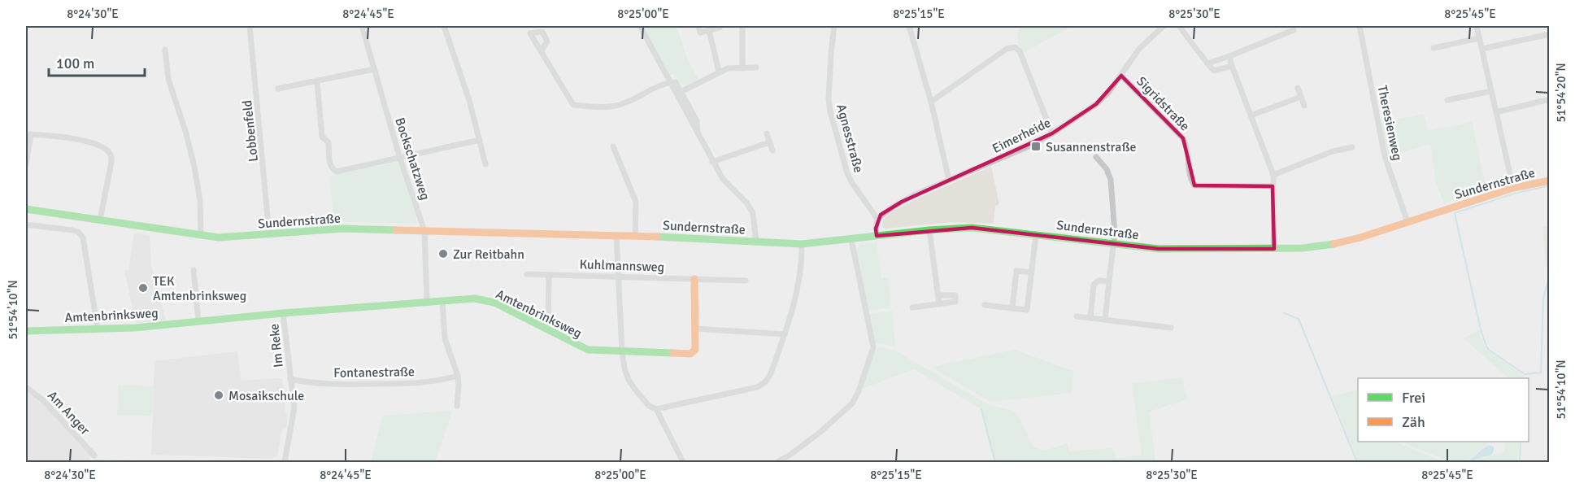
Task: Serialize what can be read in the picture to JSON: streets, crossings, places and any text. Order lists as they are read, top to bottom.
{
  "streets": {
    "street": [
      "Sigridstraße",
      "Theresienweg",
      "Lobbenfeld",
      "Eimerheide",
      "Agnesstraße",
      "Bockschatzweg",
      "Sundernstraße",
      "Kuhlmannsweg",
      "Amtenbrinksweg",
      "Im Reke",
      "Fontanestraße",
      "Am Anger"
    ]
  },
  "crossings": [
    ["Sigridstraße", "Eimerheide"],
    ["Theresienweg", "Sundernstraße"],
    ["Lobbenfeld", "Sundernstraße"],
    ["Eimerheide", "Agnesstraße"],
    ["Bockschatzweg", "Sundernstraße"],
    ["Bockschatzweg", "Amtenbrinksweg"],
    ["Amtenbrinksweg", "Im Reke"],
    ["Im Reke", "Fontanestraße"]
  ],
  "places": {
    "transit": ["Susannenstraße"],
    "other": ["Zur Reitbahn", "TEK Amtenbrinksweg", "Mosaikschule"]
  },
  "legend": ["Frei", "Zäh"],
  "scale_bar": "100 m",
  "coordinates": [
    "8°24'30\"E",
    "8°24'45\"E",
    "8°25'00\"E",
    "8°25'15\"E",
    "8°25'30\"E",
    "8°25'45\"E",
    "51°54'20\"N",
    "51°54'10\"N"
  ]
}
